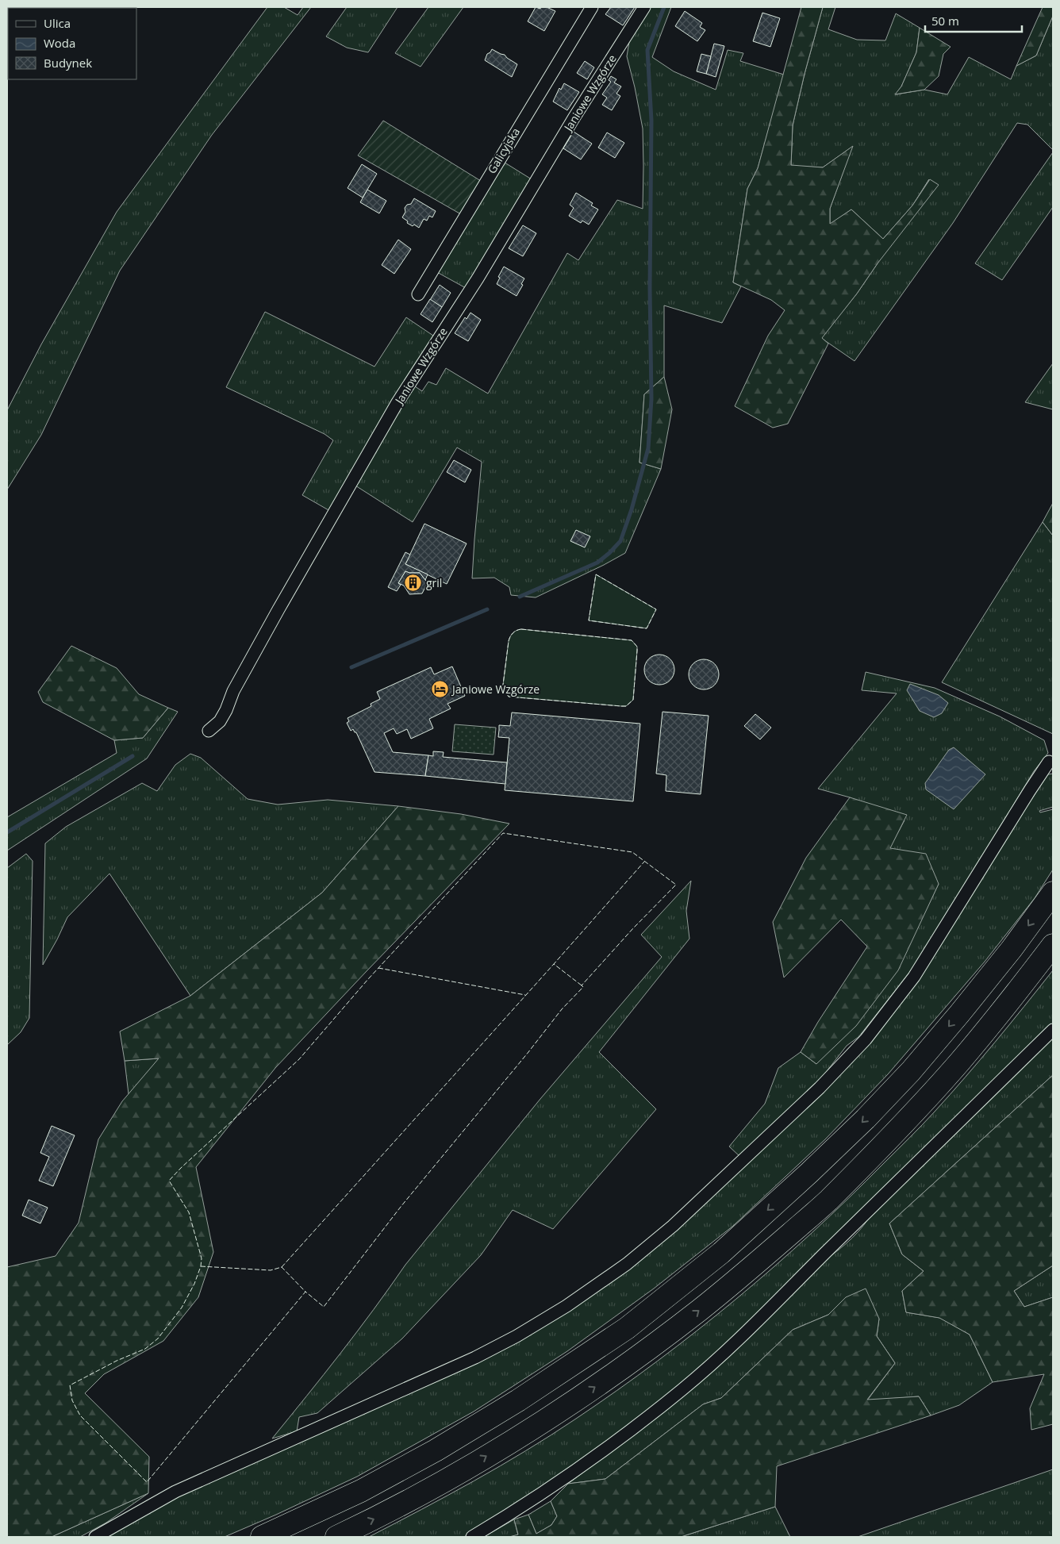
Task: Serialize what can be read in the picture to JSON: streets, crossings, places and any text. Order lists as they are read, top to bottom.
{
  "streets": {
    "street": ["Janiowe Wzgórze", "Galicyjska"]
  },
  "places": {
    "building": ["gril"],
    "hotel": ["Janiowe Wzgórze"]
  },
  "legend": ["Ulica", "Woda", "Budynek"],
  "scale_bar": "50 m"
}
